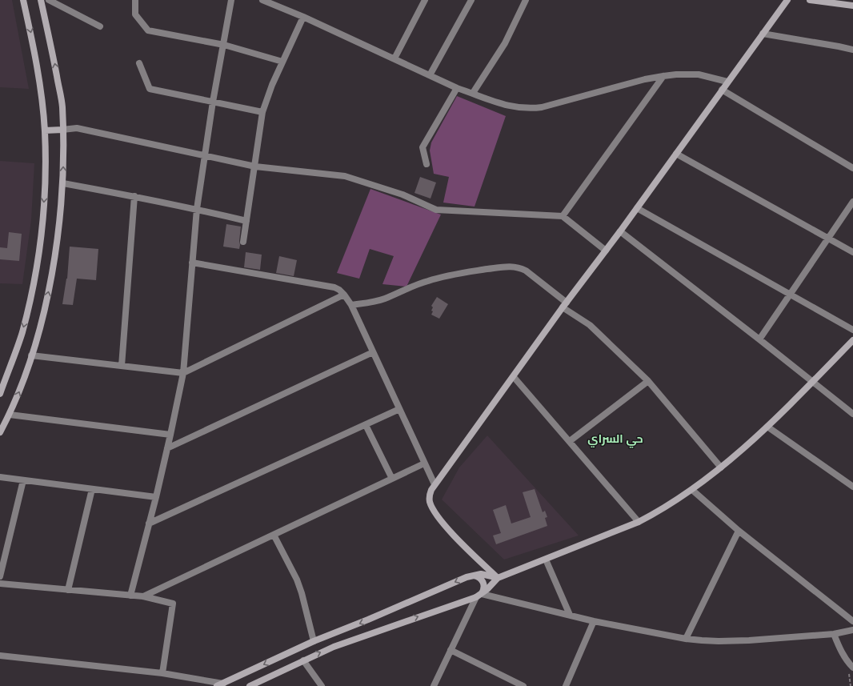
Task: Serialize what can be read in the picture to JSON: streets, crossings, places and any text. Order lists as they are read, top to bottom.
{
  "districts": ["حي السراي"]
}
